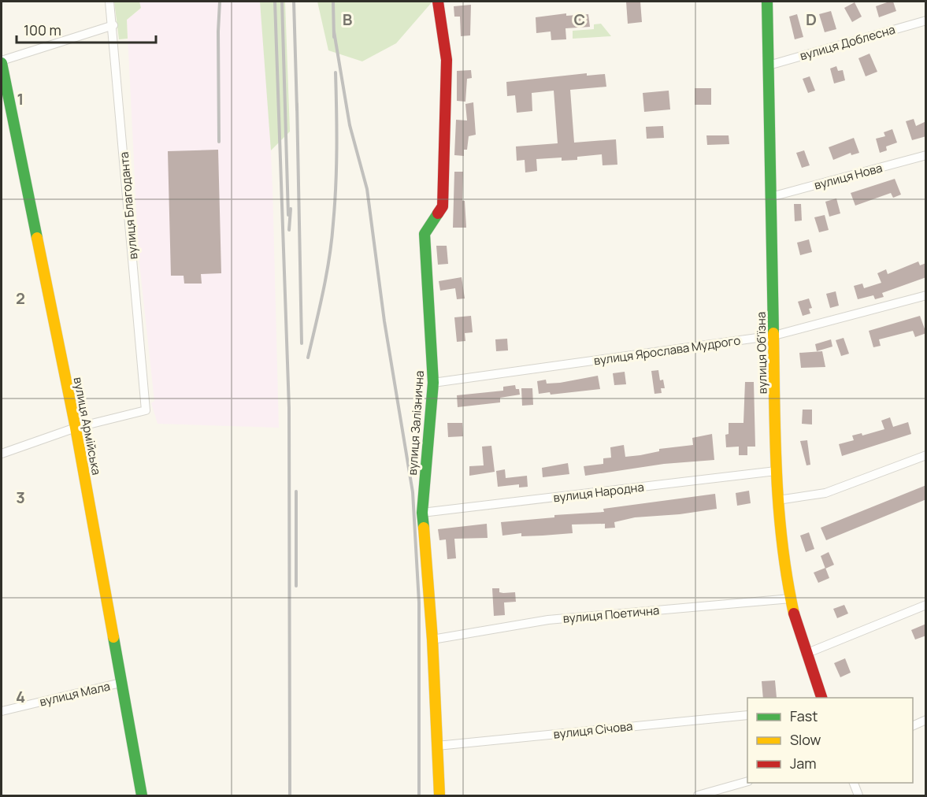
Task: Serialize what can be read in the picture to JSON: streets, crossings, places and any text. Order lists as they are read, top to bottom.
{
  "streets": {
    "street": [
      "вулиця Доблесна",
      "вулиця Нова",
      "вулиця Благоданта",
      "вулиця Ярослава Мудрого",
      "вулиця Об'їзна",
      "вулиця Залізнична",
      "вулиця Армійська",
      "вулиця Народна",
      "вулиця Поетична",
      "вулиця Мала",
      "вулиця Січова"
    ]
  },
  "crossings": [
    ["вулиця Доблесна", "вулиця Об'їзна"],
    ["вулиця Нова", "вулиця Об'їзна"],
    ["вулиця Благоданта", "вулиця Армійська"],
    ["вулиця Ярослава Мудрого", "вулиця Об'їзна"],
    ["вулиця Ярослава Мудрого", "вулиця Залізнична"],
    ["вулиця Об'їзна", "вулиця Народна"],
    ["вулиця Об'їзна", "вулиця Поетична"],
    ["вулиця Залізнична", "вулиця Народна"],
    ["вулиця Залізнична", "вулиця Поетична"],
    ["вулиця Залізнична", "вулиця Січова"],
    ["вулиця Армійська", "вулиця Мала"]
  ],
  "legend": ["Fast", "Slow", "Jam"],
  "scale_bar": "100 m",
  "grid": {
    "columns": ["B", "C", "D"],
    "rows": [
      "1",
      "2",
      "3",
      "4"
    ]
  }
}
